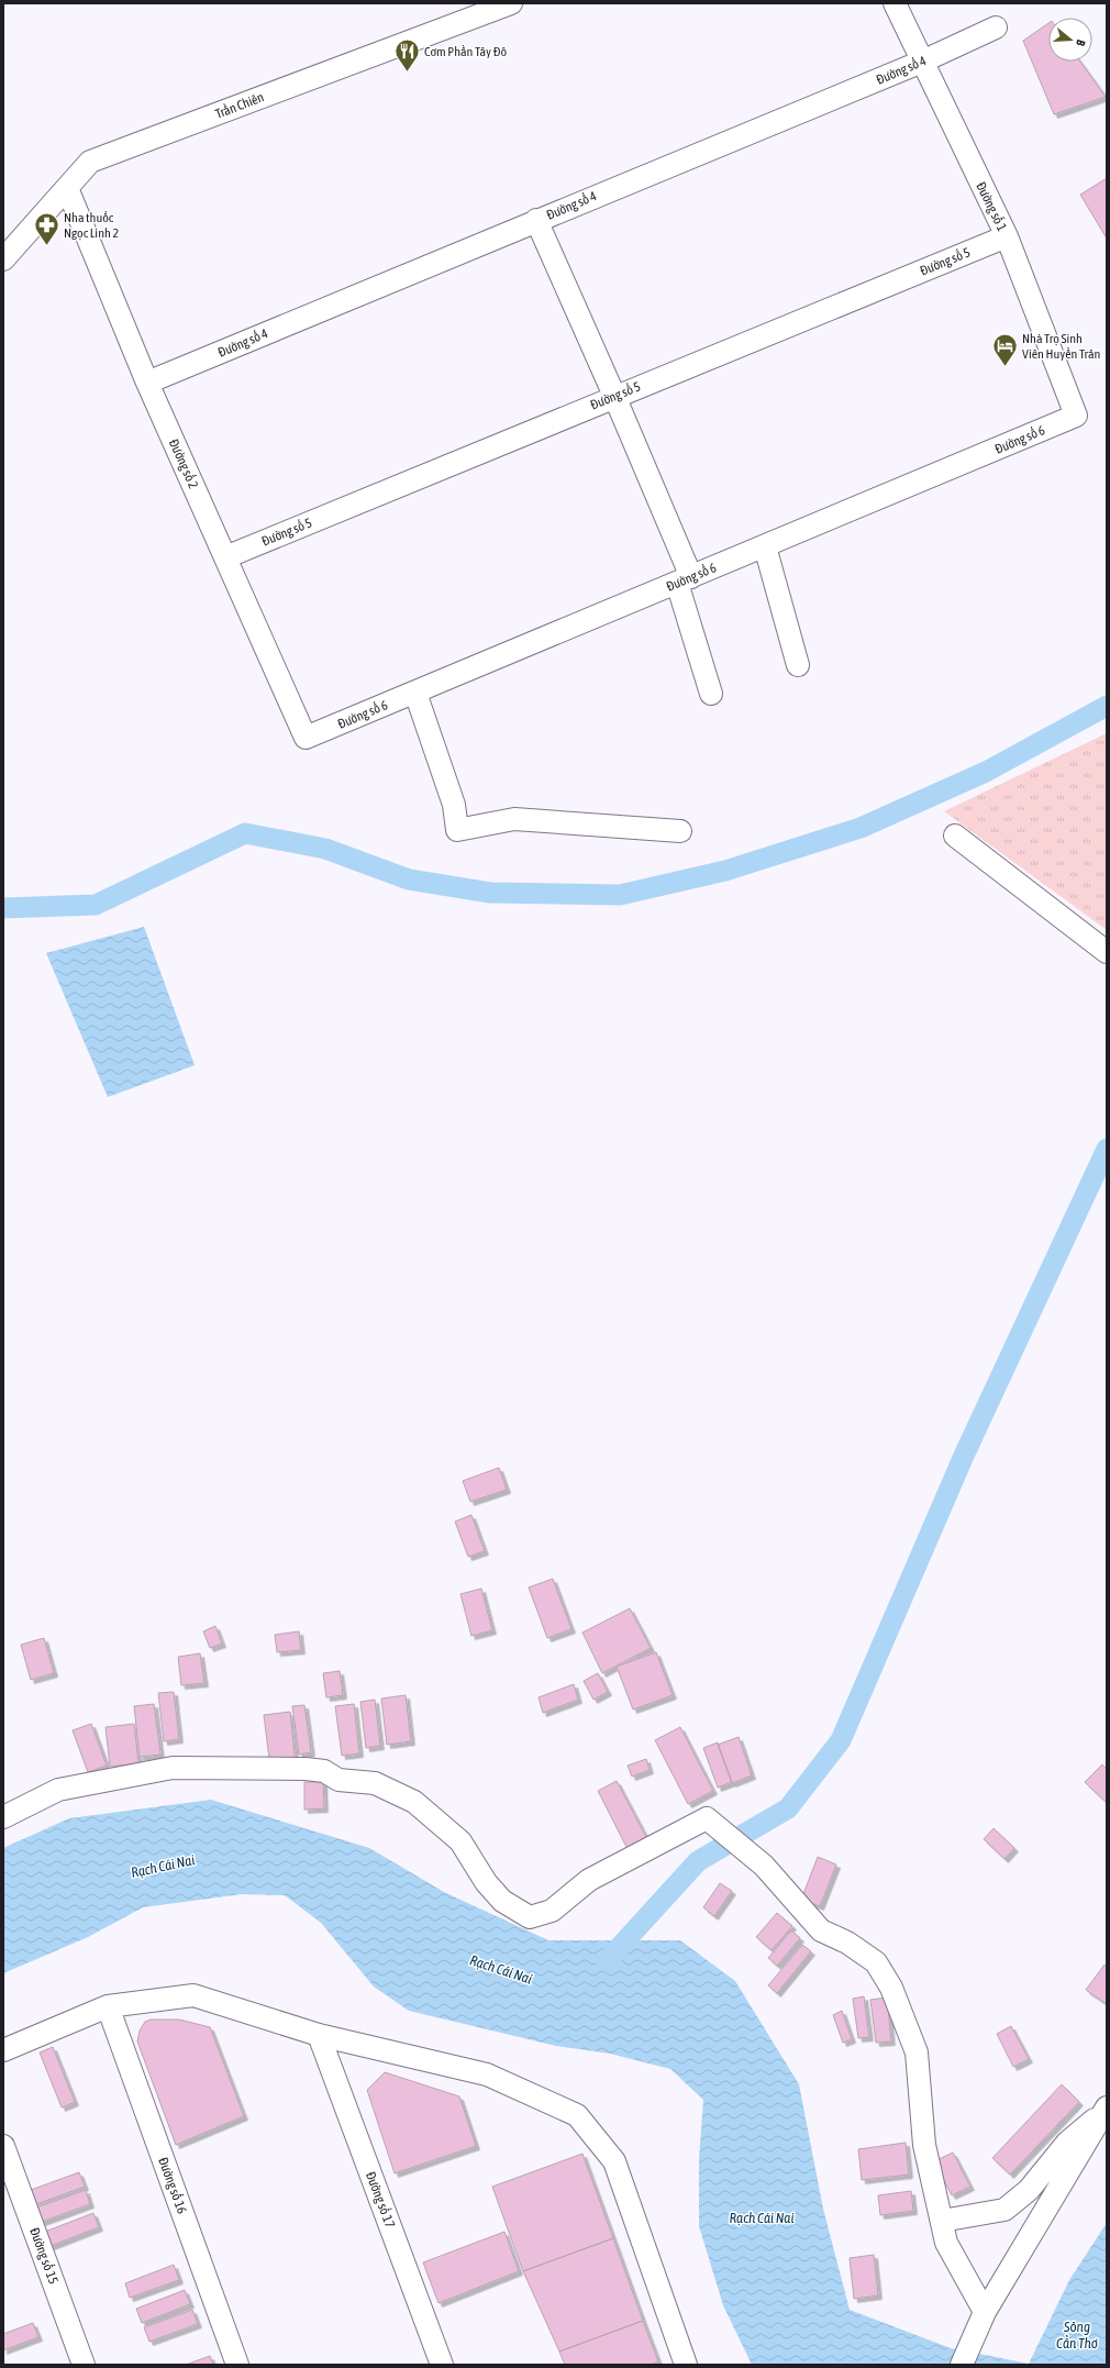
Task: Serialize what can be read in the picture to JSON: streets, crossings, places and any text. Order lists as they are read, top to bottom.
{
  "streets": {
    "street": [
      "Đường số 4",
      "Trần Chiên",
      "Đường số 1",
      "Đường số 5",
      "Đường số 6",
      "Đường số 2",
      "Đường số 16",
      "Đường số 17",
      "Đường số 15"
    ]
  },
  "crossings": [
    ["Đường số 4", "Đường số 1"],
    ["Đường số 4", "Đường số 2"],
    ["Trần Chiên", "Đường số 2"],
    ["Đường số 1", "Đường số 5"],
    ["Đường số 1", "Đường số 6"],
    ["Đường số 5", "Đường số 2"],
    ["Đường số 6", "Đường số 2"]
  ],
  "water": ["Rạch Cái Nai", "Sông Cần Thơ"],
  "places": {
    "restaurant": ["Cơm Phần Tây Đô"],
    "pharmacy": ["Nha thuốc Ngọc Linh 2"],
    "hotel": ["Nhà Trọ Sinh Viên Huyền Trân"]
  },
  "north": "right"
}
